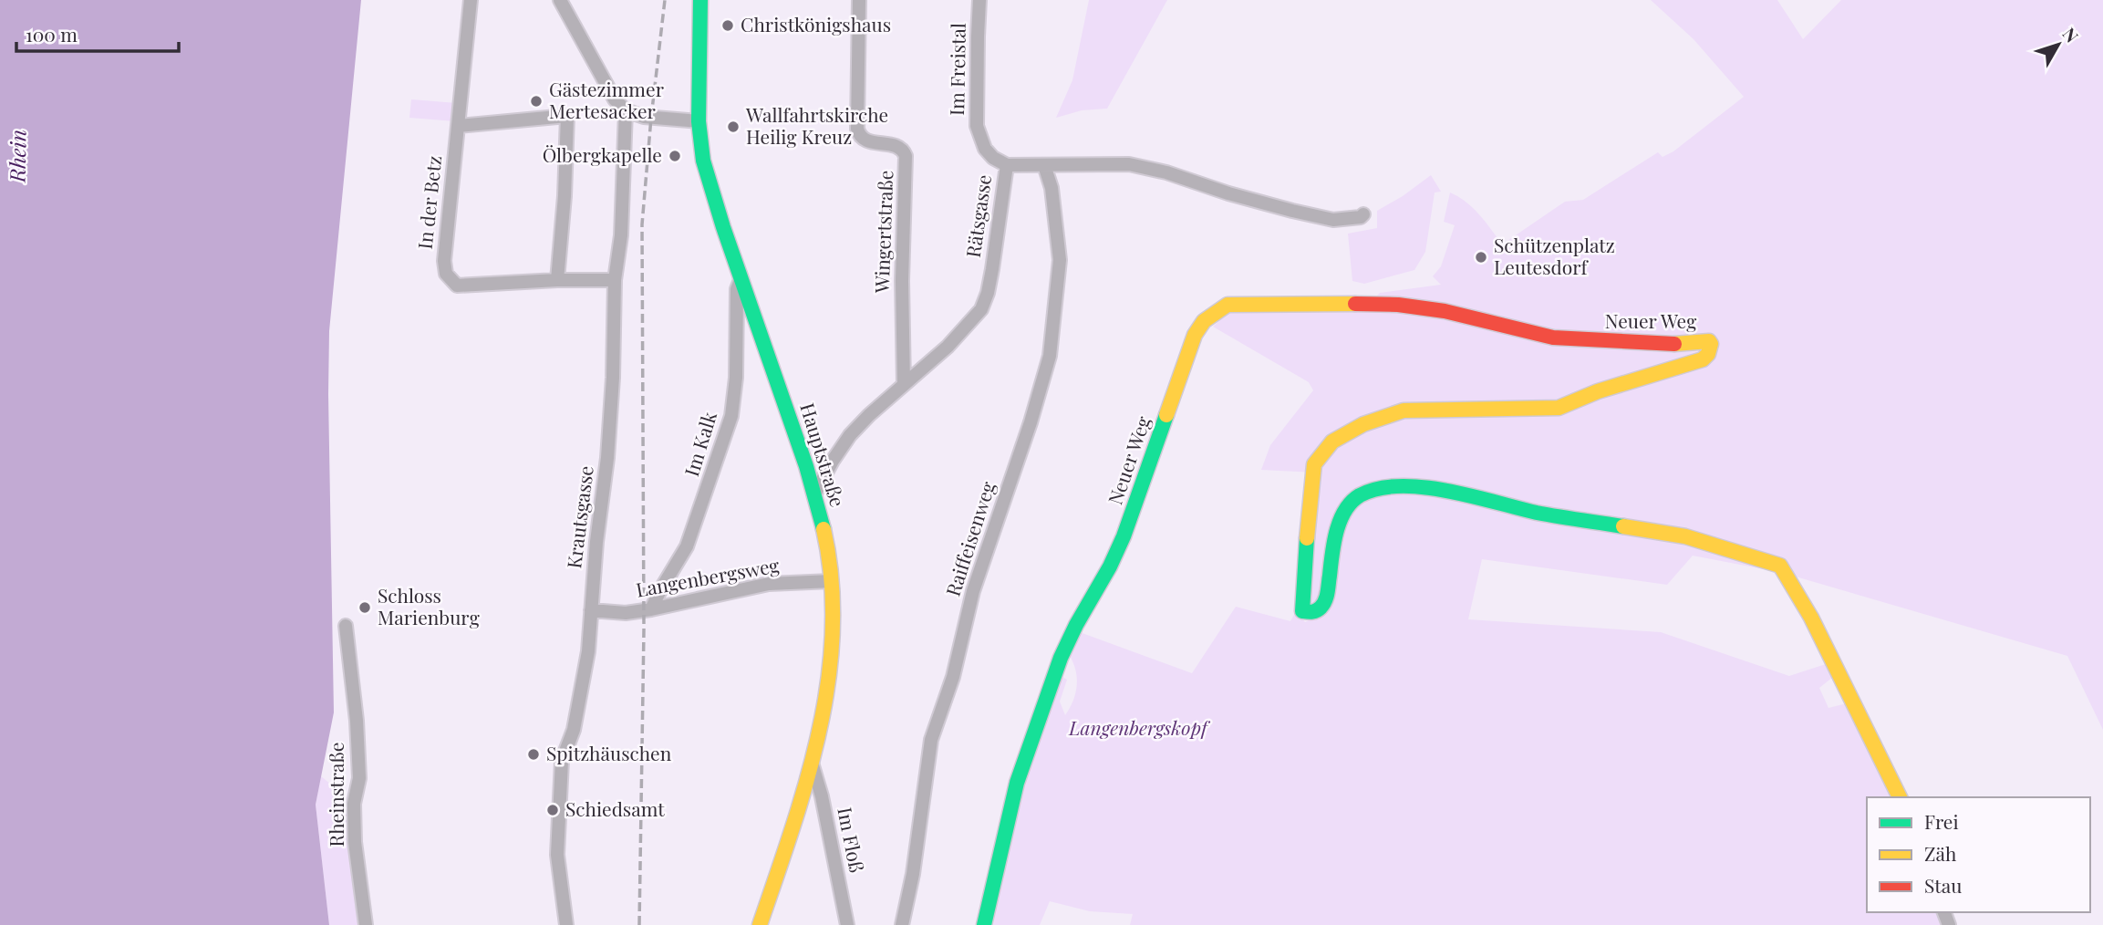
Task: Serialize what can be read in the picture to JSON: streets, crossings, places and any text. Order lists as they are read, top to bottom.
{
  "streets": {
    "street": [
      "Im Freistal",
      "In der Betz",
      "Rätsgasse",
      "Wingertstraße",
      "Neuer Weg",
      "Im Kalk",
      "Hauptstraße",
      "Krautsgasse",
      "Raiffeisenweg",
      "Langenbergsweg",
      "Rheinstraße",
      "Im Floß"
    ]
  },
  "crossings": [
    ["Im Freistal", "Rätsgasse"],
    ["In der Betz", "Krautsgasse"],
    ["Rätsgasse", "Wingertstraße"],
    ["Rätsgasse", "Hauptstraße"],
    ["Rätsgasse", "Raiffeisenweg"],
    ["Im Kalk", "Hauptstraße"],
    ["Im Kalk", "Langenbergsweg"],
    ["Hauptstraße", "Langenbergsweg"],
    ["Hauptstraße", "Im Floß"],
    ["Krautsgasse", "Langenbergsweg"]
  ],
  "water": ["Rhein"],
  "parks": ["Langenbergskopf"],
  "places": [
    "Christkönigshaus",
    "Gästezimmer Mertesacker",
    "Wallfahrtskirche Heilig Kreuz",
    "Ölbergkapelle",
    "Schützenplatz Leutesdorf",
    "Schloss Marienburg",
    "Spitzhäuschen",
    "Schiedsamt"
  ],
  "legend": ["Frei", "Zäh", "Stau"],
  "scale_bar": "100 m",
  "north": "top right"
}
